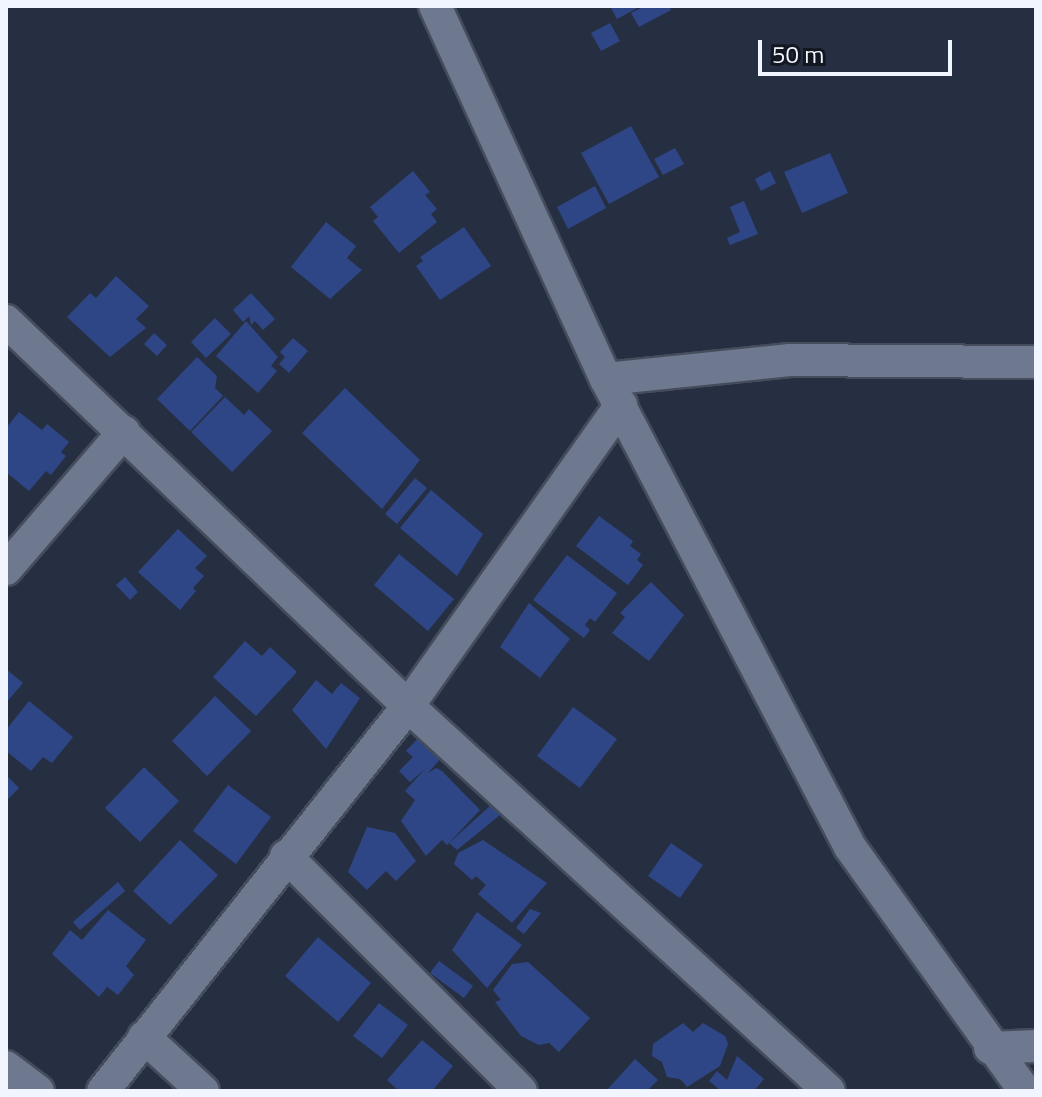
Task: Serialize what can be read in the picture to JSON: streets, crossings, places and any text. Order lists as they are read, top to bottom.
{
  "scale_bar": "50 m"
}
